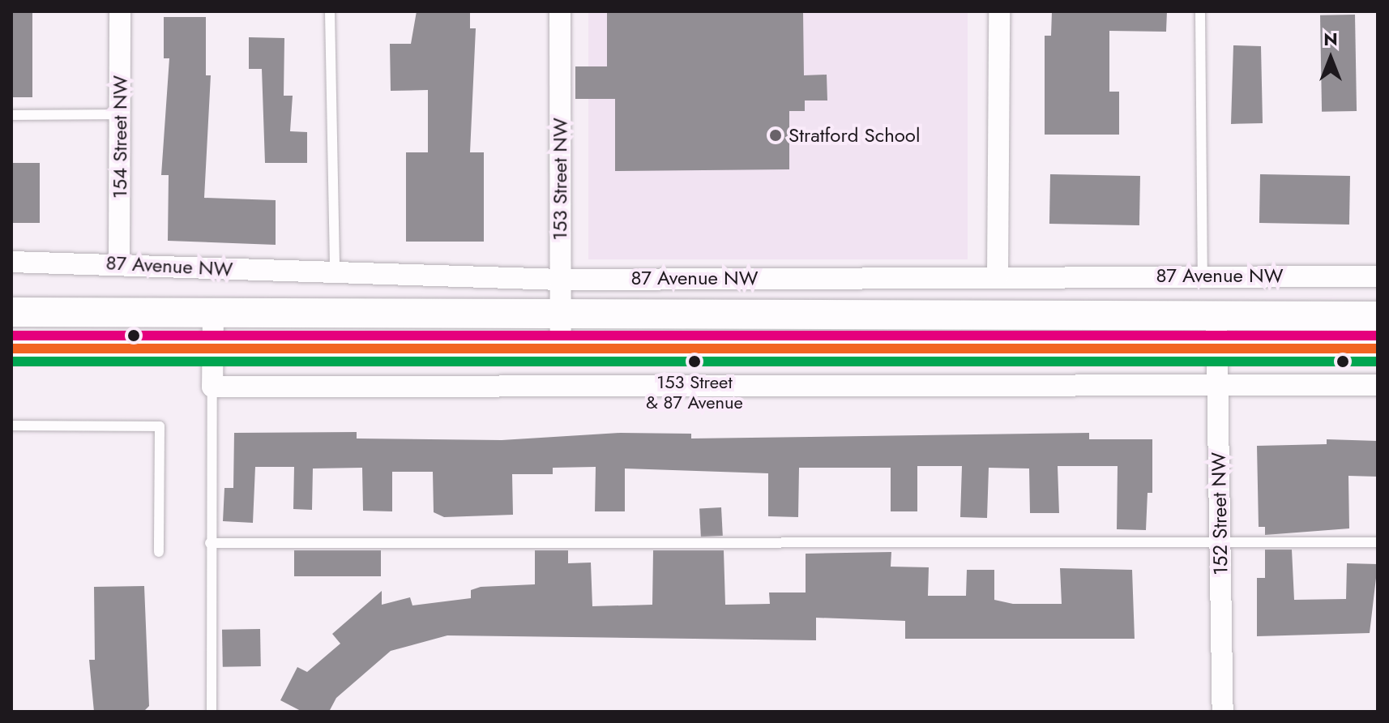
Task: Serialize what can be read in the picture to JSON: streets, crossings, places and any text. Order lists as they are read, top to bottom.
{
  "streets": {
    "main road": ["87 Avenue NW"],
    "street": ["154 Street NW", "153 Street NW", "152 Street NW"]
  },
  "crossings": [
    ["154 Street NW", "87 Avenue NW"],
    ["153 Street NW", "87 Avenue NW"],
    ["87 Avenue NW", "152 Street NW"]
  ],
  "places": ["Stratford School", "153 Street & 87 Avenue"],
  "north": "top"
}
